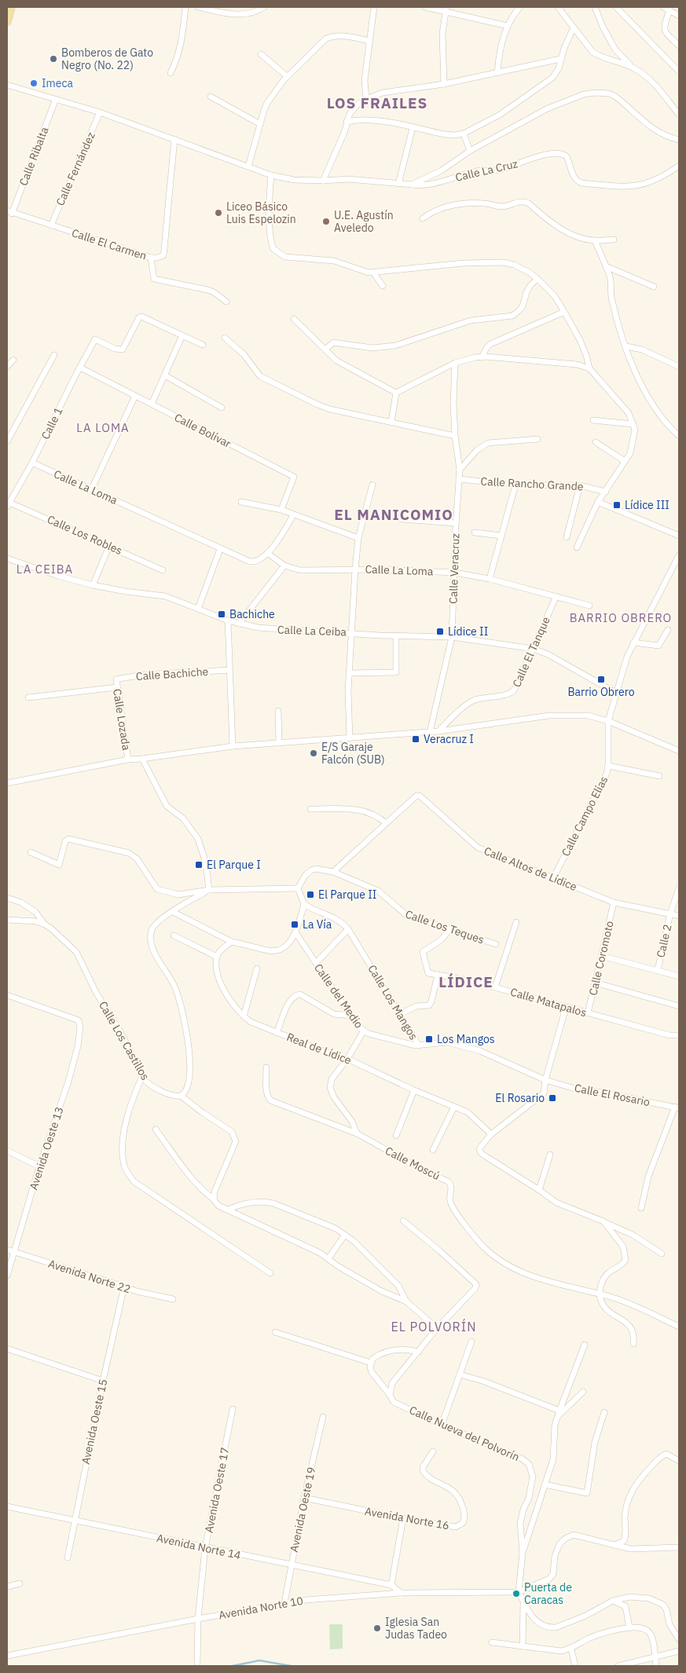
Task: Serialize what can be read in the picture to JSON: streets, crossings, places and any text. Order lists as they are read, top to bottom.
{
  "streets": {
    "street": [
      "Calle Ribalta",
      "Calle Fernández",
      "Calle La Cruz",
      "Calle El Carmen",
      "Calle 1",
      "Calle Bolívar",
      "Calle Rancho Grande",
      "Calle La Loma",
      "Calle Los Robles",
      "Calle Veracruz",
      "Calle La Ceiba",
      "Calle El Tanque",
      "Calle Bachiche",
      "Calle Lozada",
      "Calle Campo Elías",
      "Calle Altos de Lídice",
      "Calle Los Teques",
      "Calle 2",
      "Calle Coromoto",
      "Calle del Medio",
      "Calle Los Mangos",
      "Calle Matapalos",
      "Calle Los Castillos",
      "Real de Lídice",
      "Calle El Rosario",
      "Avenida Oeste 13",
      "Calle Moscú",
      "Avenida Norte 22",
      "Avenida Oeste 15",
      "Calle Nueva del Polvorín",
      "Avenida Oeste 17",
      "Avenida Oeste 19",
      "Avenida Norte 16",
      "Avenida Norte 14",
      "Avenida Norte 10"
    ]
  },
  "crossings": [
    ["Calle Ribalta", "Calle El Carmen"],
    ["Calle Fernández", "Calle El Carmen"],
    ["Calle 1", "Calle Bolívar"],
    ["Calle 1", "Calle La Loma"],
    ["Calle 1", "Calle Los Robles"],
    ["Calle Rancho Grande", "Calle Veracruz"],
    ["Calle La Loma", "Calle Veracruz"],
    ["Calle La Loma", "Calle El Tanque"],
    ["Calle Veracruz", "Calle La Ceiba"],
    ["Calle La Ceiba", "Calle El Tanque"],
    ["Calle La Ceiba", "Calle Campo Elías"],
    ["Calle Bachiche", "Calle Lozada"],
    ["Calle Campo Elías", "Calle Altos de Lídice"],
    ["Calle Altos de Lídice", "Calle Los Teques"],
    ["Calle Altos de Lídice", "Calle 2"],
    ["Calle Altos de Lídice", "Calle Coromoto"],
    ["Calle Coromoto", "Calle Matapalos"],
    ["Calle del Medio", "Calle Los Mangos"],
    ["Calle Los Mangos", "Calle El Rosario"],
    ["Avenida Oeste 13", "Avenida Norte 22"],
    ["Avenida Norte 22", "Avenida Oeste 15"],
    ["Avenida Oeste 15", "Avenida Norte 14"],
    ["Calle Nueva del Polvorín", "Avenida Norte 10"],
    ["Avenida Oeste 17", "Avenida Norte 14"],
    ["Avenida Oeste 17", "Avenida Norte 10"],
    ["Avenida Oeste 19", "Avenida Norte 16"],
    ["Avenida Oeste 19", "Avenida Norte 14"],
    ["Avenida Oeste 19", "Avenida Norte 10"]
  ],
  "districts": [
    "LOS FRAILES",
    "LA LOMA",
    "EL MANICOMIO",
    "LA CEIBA",
    "BARRIO OBRERO",
    "LÍDICE",
    "EL POLVORÍN"
  ],
  "places": {
    "other": [
      "Bomberos de Gato Negro (No. 22)",
      "Imeca",
      "Liceo Básico Luis Espelozin",
      "U.E. Agustín Aveledo",
      "E/S Garaje Falcón (SUB)",
      "Puerta de Caracas",
      "Iglesia San Judas Tadeo"
    ],
    "transit": [
      "Lídice III",
      "Bachiche",
      "Lídice II",
      "Barrio Obrero",
      "Veracruz I",
      "El Parque I",
      "El Parque II",
      "La Vía",
      "Los Mangos",
      "El Rosario"
    ]
  }
}
